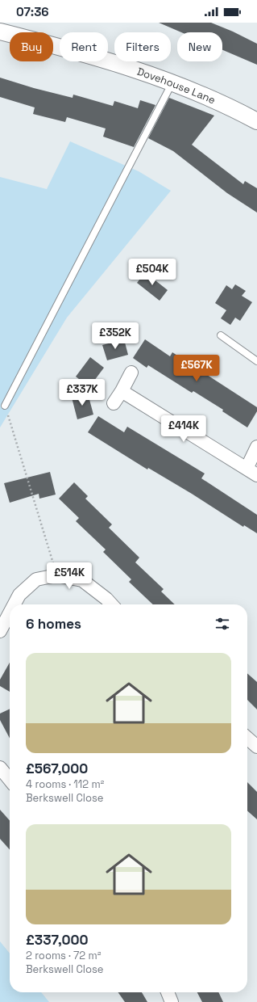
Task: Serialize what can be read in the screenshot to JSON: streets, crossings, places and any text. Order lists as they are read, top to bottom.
{
  "streets": {
    "street": ["Dovehouse Lane"]
  },
  "page": {
    "status": "07:36",
    "chip": [
      "Buy",
      "Rent",
      "Filters",
      "New"
    ],
    "price": [
      "£504K",
      "£352K",
      "£567K",
      "£337K",
      "£414K",
      "£514K"
    ],
    "heading": "6 homes",
    "list": [
      {
        "name": "£567,000",
        "note": "4 rooms · 112 m² · Berkswell Close"
      },
      {
        "name": "£337,000",
        "note": "2 rooms · 72 m² · Berkswell Close"
      }
    ]
  }
}
